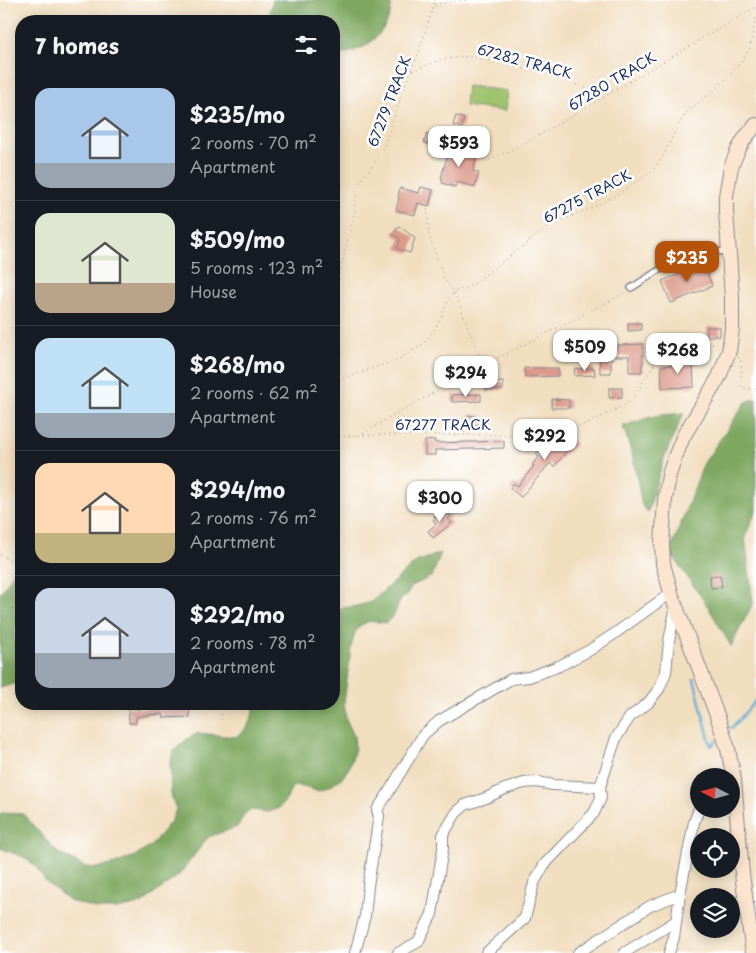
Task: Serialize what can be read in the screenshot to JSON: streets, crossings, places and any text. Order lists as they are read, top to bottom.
{
  "streets": {
    "path": [
      "67282 TRACK",
      "67280 TRACK",
      "67279 TRACK",
      "67275 TRACK",
      "67277 TRACK"
    ]
  },
  "crossings": [
    ["67282 TRACK", "67280 TRACK"],
    ["67282 TRACK", "67279 TRACK"]
  ],
  "north": "left",
  "page": {
    "heading": "7 homes",
    "list": [
      {
        "name": "$235/mo",
        "note": "2 rooms · 70 m² · Apartment"
      },
      {
        "name": "$509/mo",
        "note": "5 rooms · 123 m² · House"
      },
      {
        "name": "$268/mo",
        "note": "2 rooms · 62 m² · Apartment"
      },
      {
        "name": "$294/mo",
        "note": "2 rooms · 76 m² · Apartment"
      },
      {
        "name": "$292/mo",
        "note": "2 rooms · 78 m² · Apartment"
      }
    ],
    "price": [
      "$593",
      "$235",
      "$509",
      "$268",
      "$294",
      "$292",
      "$300"
    ]
  }
}
